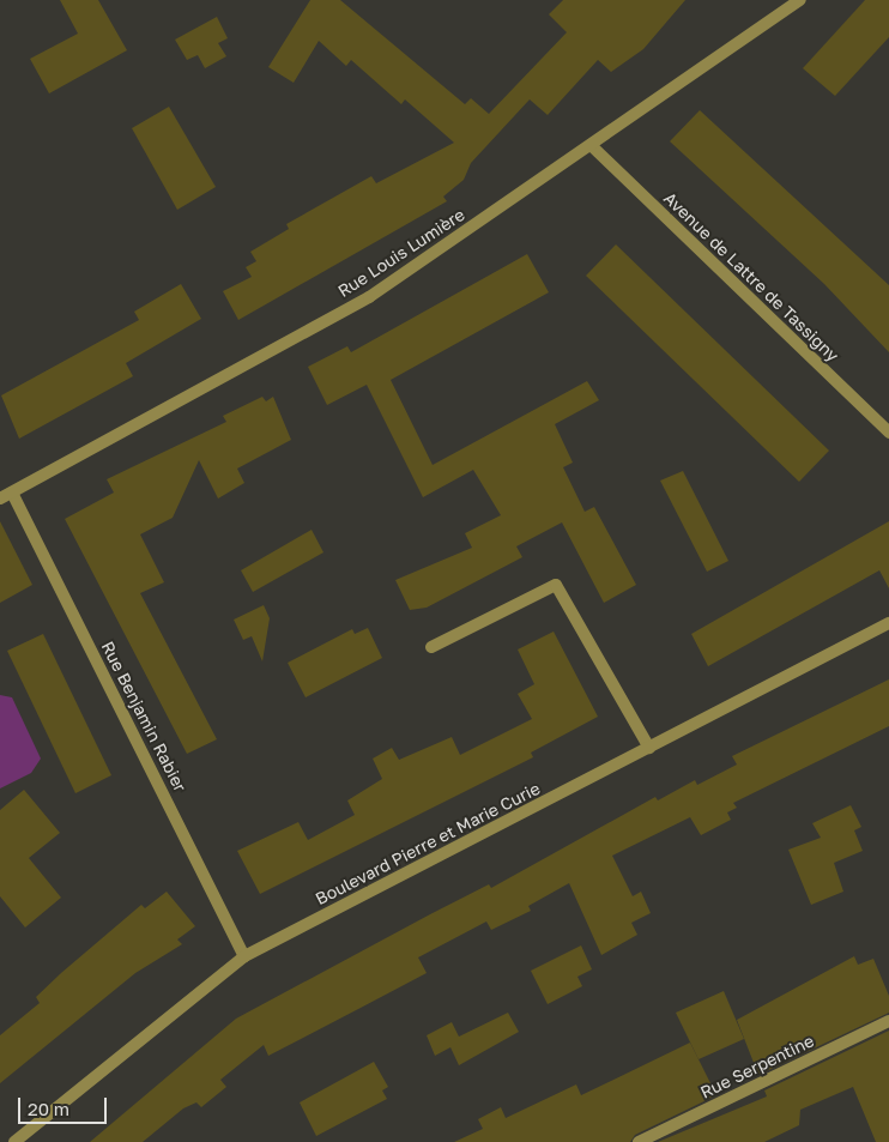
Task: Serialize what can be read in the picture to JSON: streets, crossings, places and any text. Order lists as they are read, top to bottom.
{
  "streets": {
    "street": [
      "Rue Louis Lumière",
      "Avenue de Lattre de Tassigny",
      "Rue Benjamin Rabier",
      "Boulevard Pierre et Marie Curie",
      "Rue Serpentine"
    ]
  },
  "crossings": [
    ["Rue Louis Lumière", "Avenue de Lattre de Tassigny"],
    ["Rue Louis Lumière", "Rue Benjamin Rabier"],
    ["Rue Benjamin Rabier", "Boulevard Pierre et Marie Curie"]
  ],
  "scale_bar": "20 m"
}
